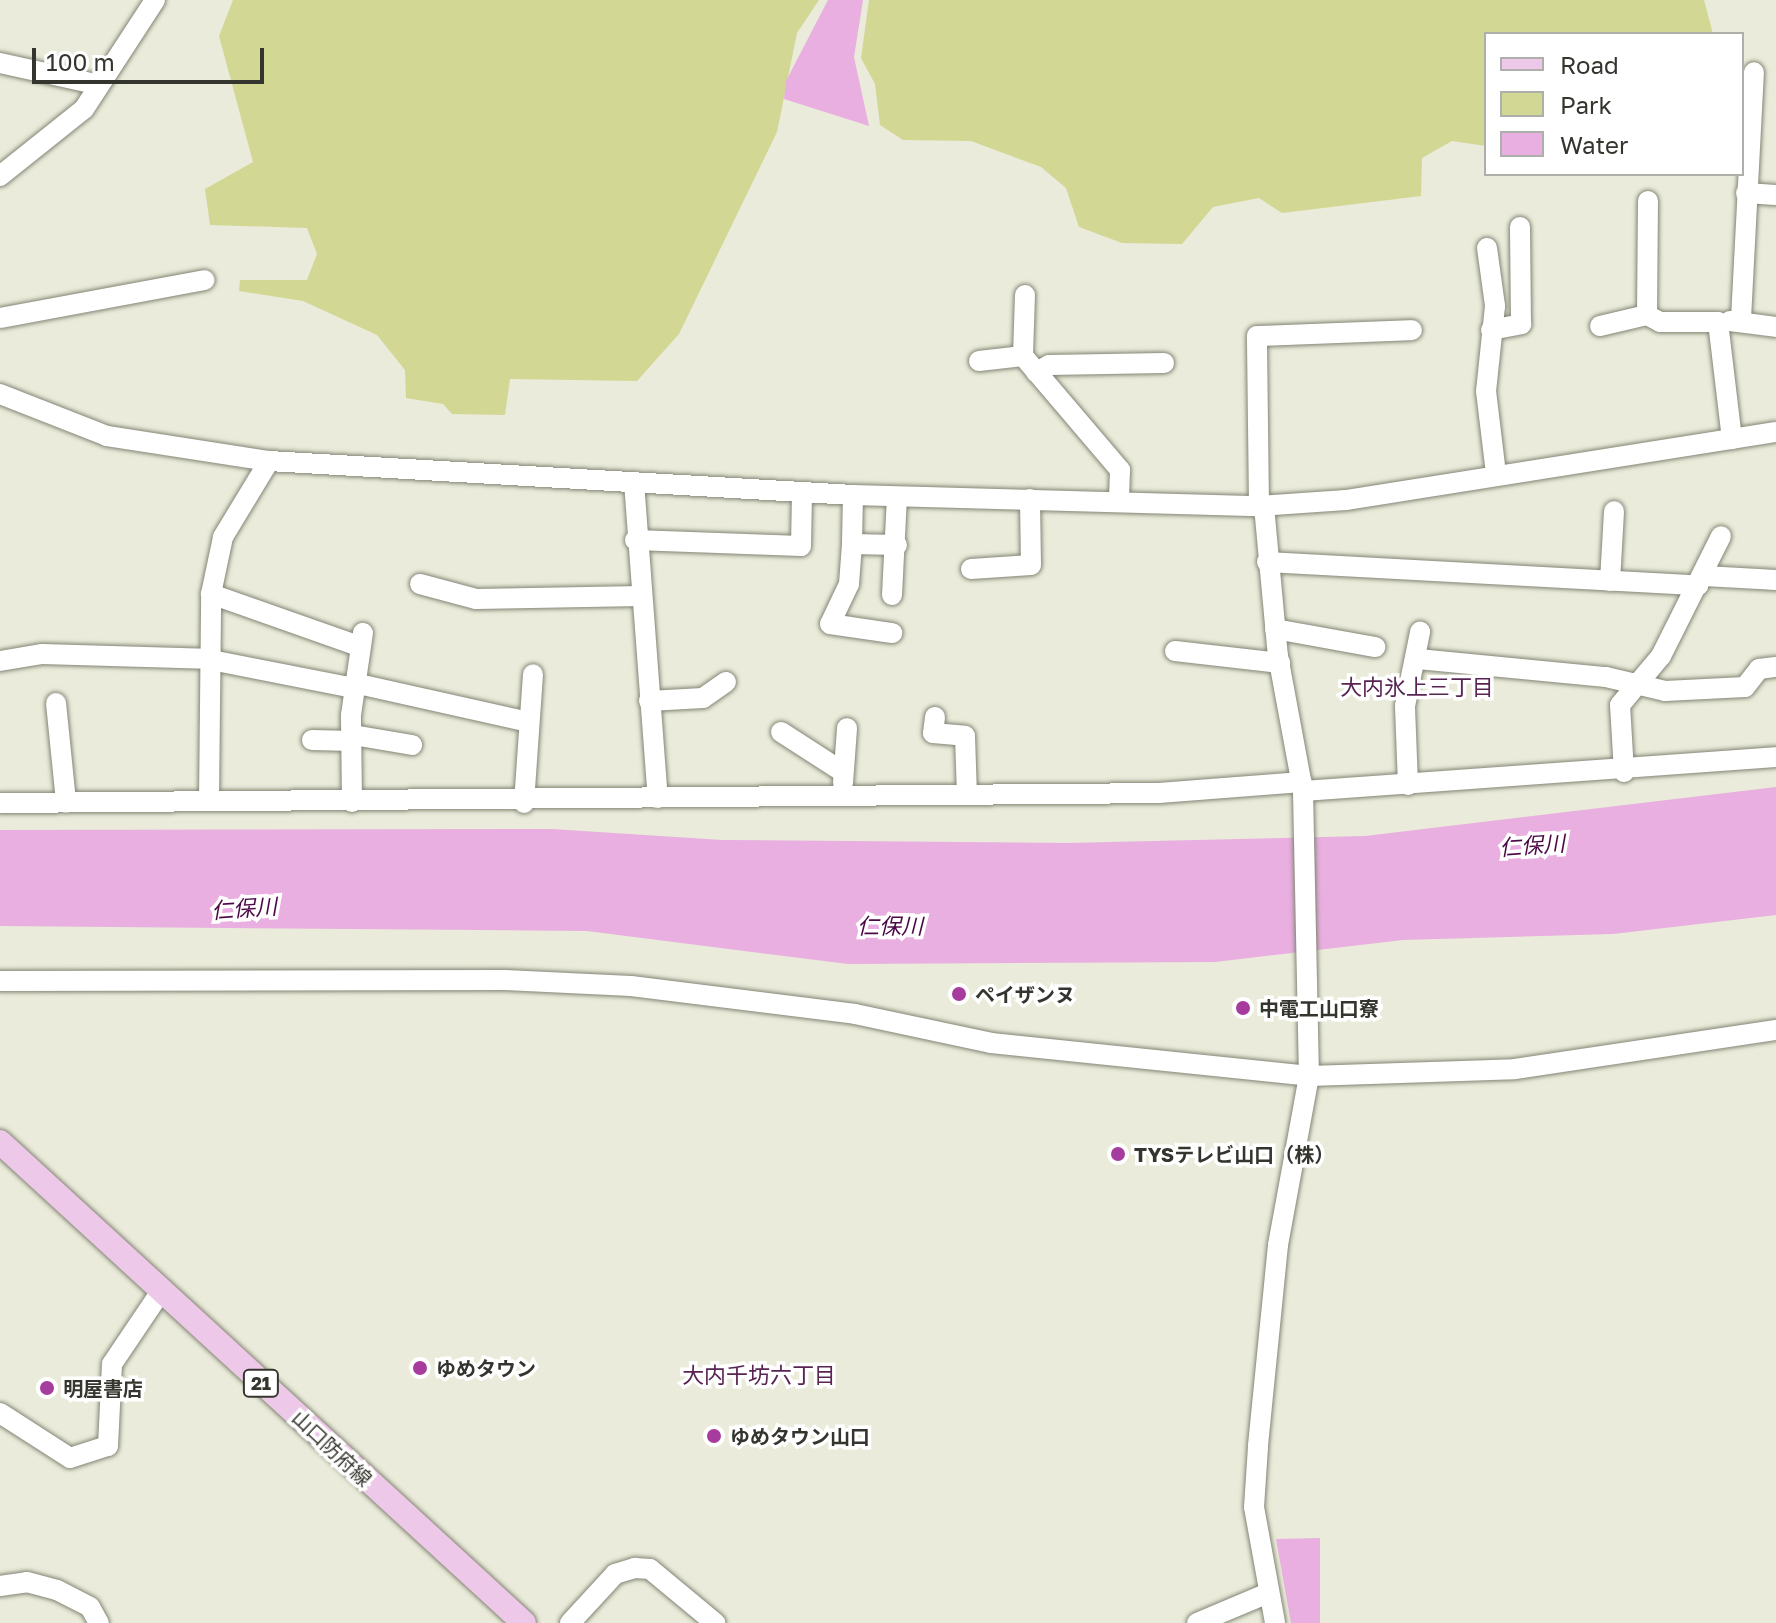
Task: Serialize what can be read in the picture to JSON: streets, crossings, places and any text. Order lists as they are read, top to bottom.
{
  "streets": {
    "main road": ["21", "山口防府線"]
  },
  "districts": ["大内氷上三丁目", "大内千坊六丁目"],
  "water": ["仁保川"],
  "places": [
    "ペイザンヌ",
    "中電工山口寮",
    "TYSテレビ山口（株）",
    "ゆめタウン",
    "明屋書店",
    "ゆめタウン山口"
  ],
  "legend": ["Road", "Park", "Water"],
  "scale_bar": "100 m"
}
